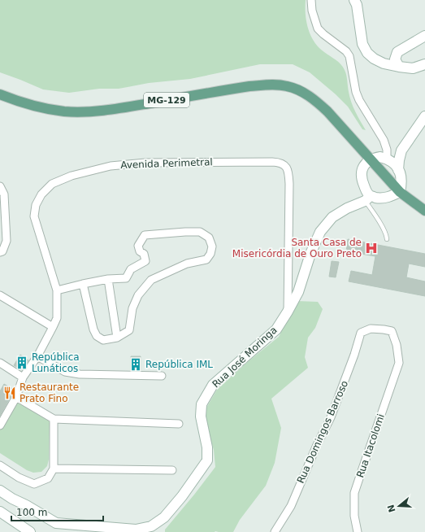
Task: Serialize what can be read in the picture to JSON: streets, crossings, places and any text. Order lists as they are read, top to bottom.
{
  "streets": {
    "main road": ["MG-129"],
    "street": [
      "Avenida Perimetral",
      "Rua José Moringa",
      "Rua Domingos Barroso",
      "Rua Itacolomi"
    ]
  },
  "crossings": [
    ["Avenida Perimetral", "Rua José Moringa"],
    ["Rua Domingos Barroso", "Rua Itacolomi"]
  ],
  "places": {
    "hospital": ["Santa Casa de Misericórdia de Ouro Preto"],
    "building": ["República Lunáticos", "República IML"],
    "restaurant": ["Restaurante Prato Fino"]
  },
  "scale_bar": "100 m",
  "north": "left"
}
